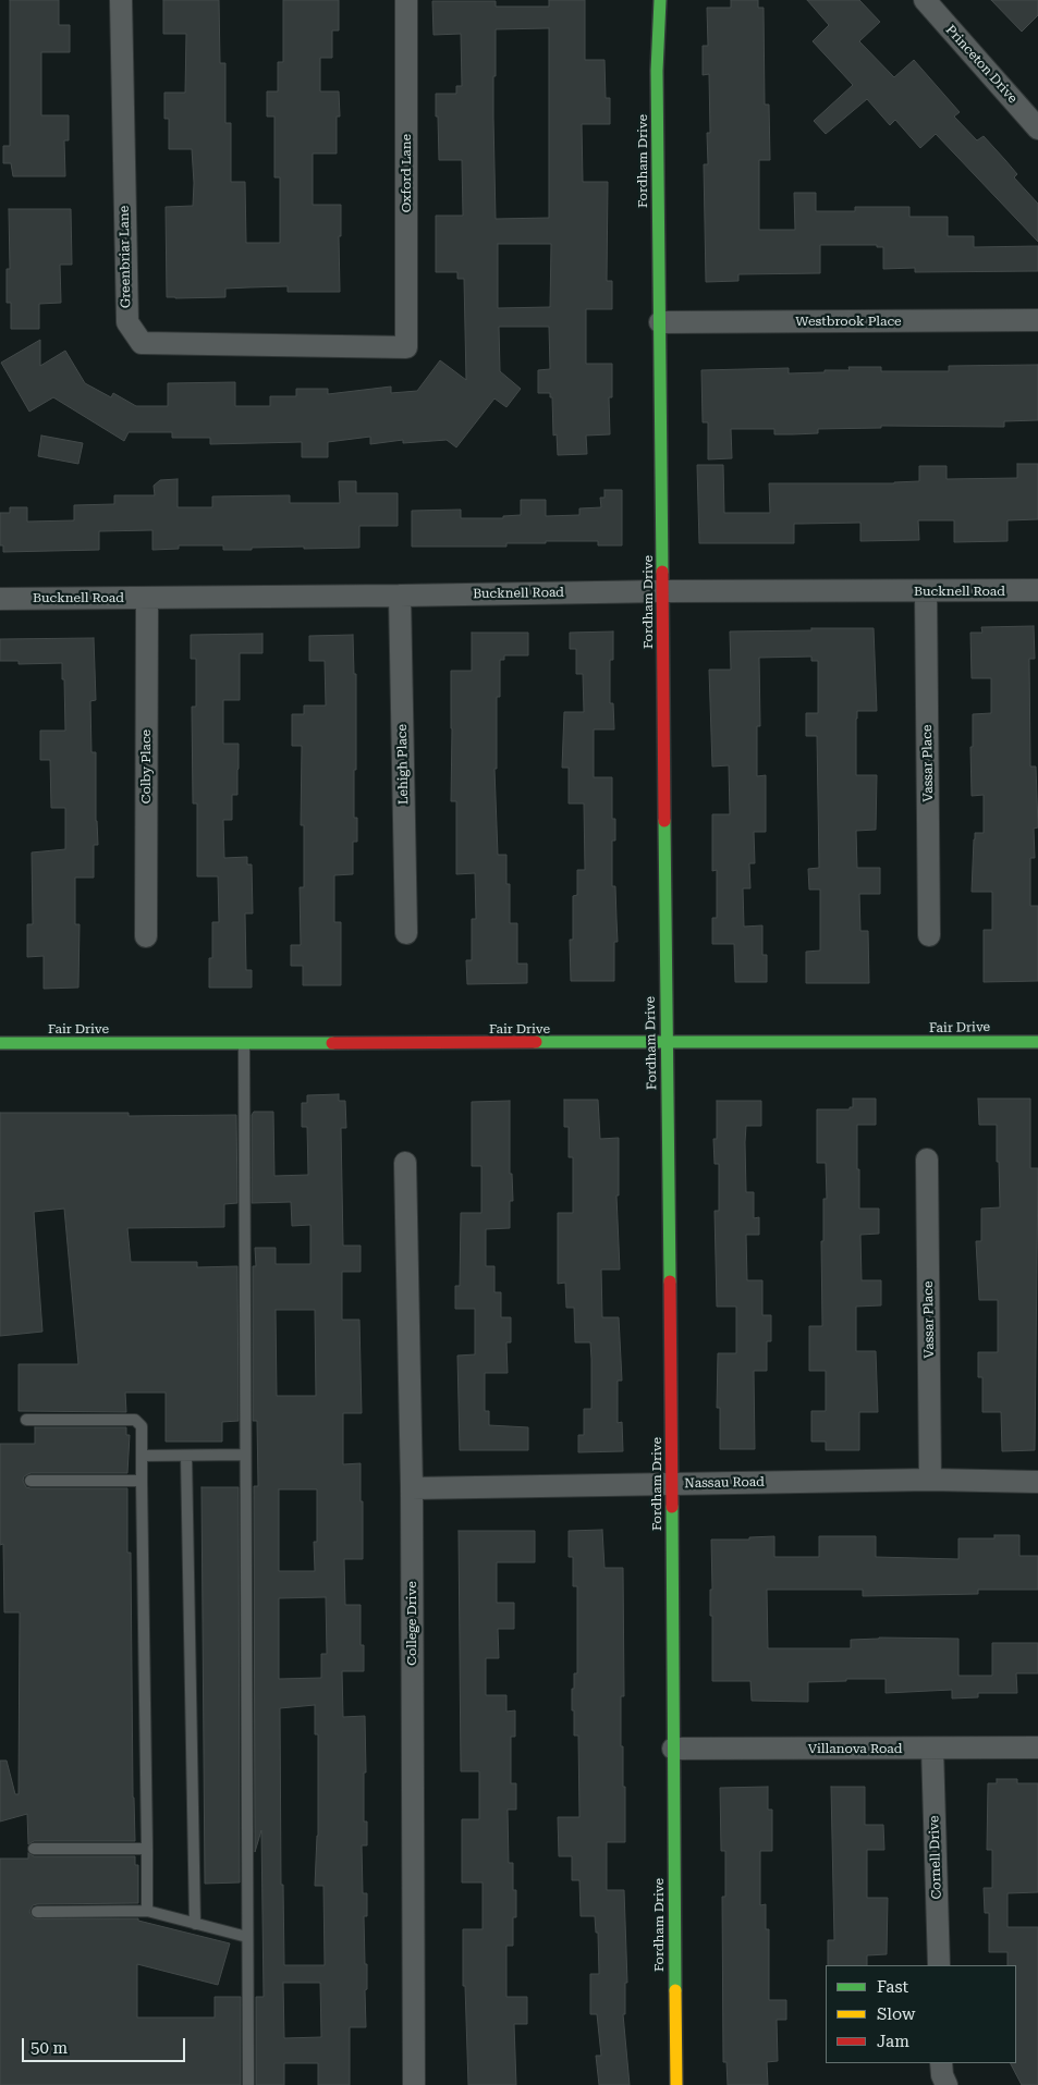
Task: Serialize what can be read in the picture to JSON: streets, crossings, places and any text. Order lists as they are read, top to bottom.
{
  "streets": {
    "street": [
      "Princeton Drive",
      "Fordham Drive",
      "Oxford Lane",
      "Greenbriar Lane",
      "Westbrook Place",
      "Bucknell Road",
      "Vassar Place",
      "Lehigh Place",
      "Colby Place",
      "Fair Drive",
      "Nassau Road",
      "College Drive",
      "Villanova Road",
      "Cornell Drive"
    ]
  },
  "crossings": [
    ["Fordham Drive", "Westbrook Place"],
    ["Fordham Drive", "Bucknell Road"],
    ["Fordham Drive", "Fair Drive"],
    ["Fordham Drive", "Nassau Road"],
    ["Fordham Drive", "Villanova Road"],
    ["Oxford Lane", "Greenbriar Lane"],
    ["Bucknell Road", "Vassar Place"],
    ["Bucknell Road", "Lehigh Place"],
    ["Bucknell Road", "Colby Place"],
    ["Vassar Place", "Nassau Road"],
    ["Nassau Road", "College Drive"],
    ["Villanova Road", "Cornell Drive"]
  ],
  "legend": ["Fast", "Slow", "Jam"],
  "scale_bar": "50 m"
}
